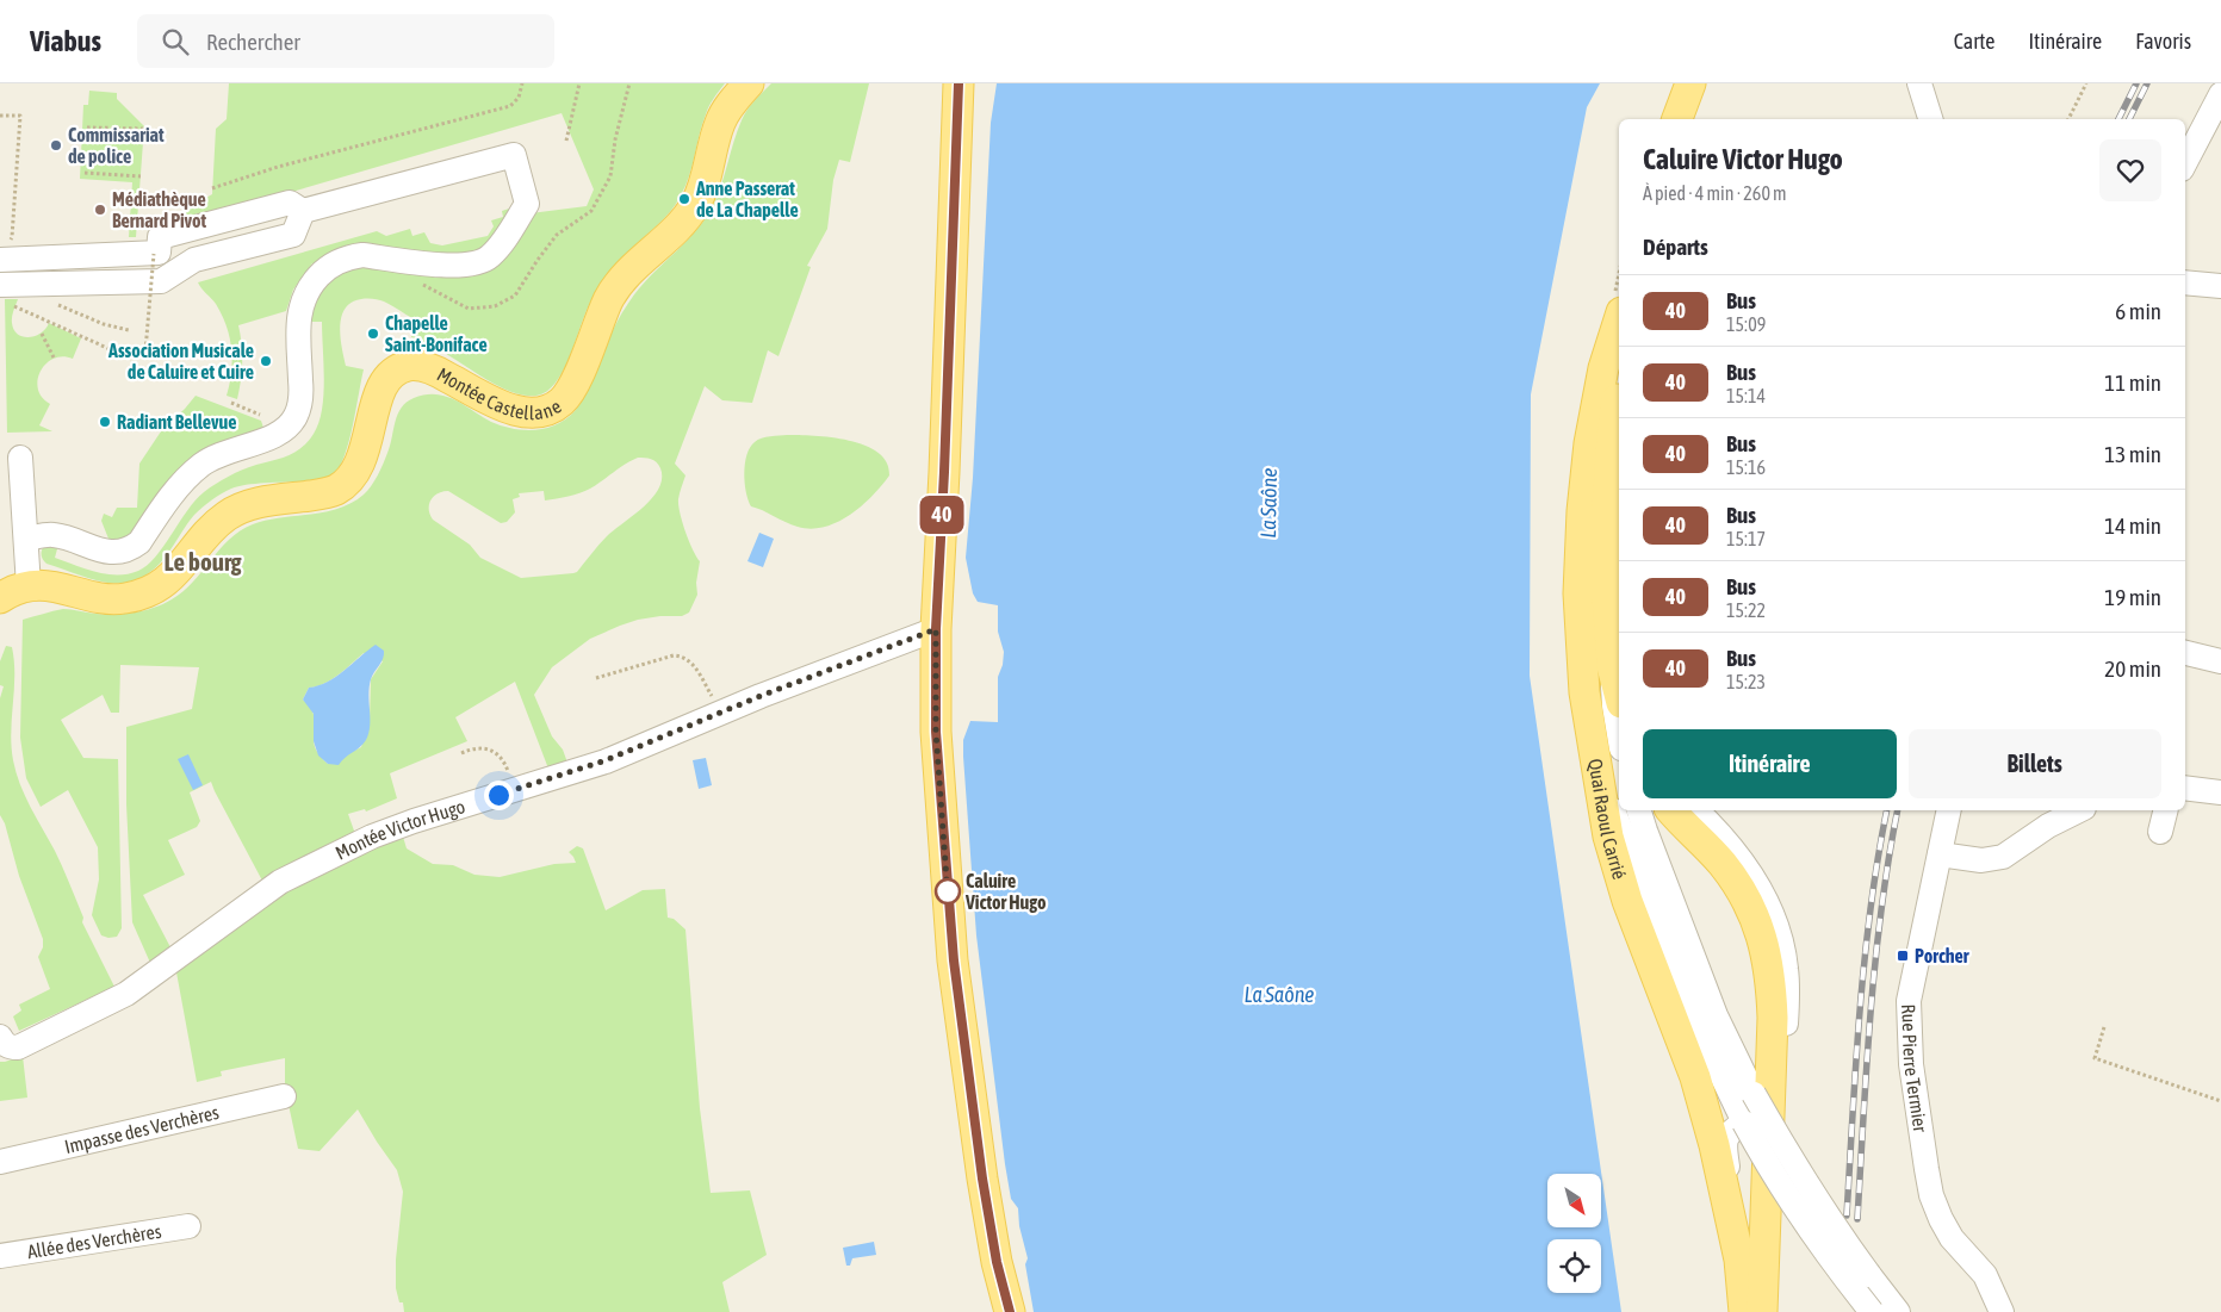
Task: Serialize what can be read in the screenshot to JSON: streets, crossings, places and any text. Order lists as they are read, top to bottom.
{
  "streets": {
    "main road": ["Montée Castellane", "Quai Raoul Carrié"],
    "street": [
      "Montée Victor Hugo",
      "Rue Pierre Termier",
      "Impasse des Verchères",
      "Allée des Verchères"
    ]
  },
  "districts": ["Le bourg"],
  "water": ["La Saône"],
  "places": {
    "other": [
      "Commissariat de police",
      "Anne Passerat de La Chapelle",
      "Médiathèque Bernard Pivot",
      "Chapelle Saint-Boniface",
      "Association Musicale de Caluire et Cuire",
      "Radiant Bellevue",
      "Caluire Victor Hugo"
    ],
    "transit": ["Porcher"]
  },
  "lines": ["bus line 40"],
  "north": "bottom right",
  "page": {
    "header": "Viabus",
    "search": "Rechercher",
    "nav": ["Carte", "Itinéraire", "Favoris"],
    "on_map": "40",
    "heading": [
      ["Caluire Victor Hugo", "À pied · 4 min · 260 m"],
      "Départs"
    ],
    "list": [
      {
        "mark": "40",
        "name": "Bus",
        "note": "15:09",
        "value": "6 min"
      },
      {
        "mark": "40",
        "name": "Bus",
        "note": "15:14",
        "value": "11 min"
      },
      {
        "mark": "40",
        "name": "Bus",
        "note": "15:16",
        "value": "13 min"
      },
      {
        "mark": "40",
        "name": "Bus",
        "note": "15:17",
        "value": "14 min"
      },
      {
        "mark": "40",
        "name": "Bus",
        "note": "15:22",
        "value": "19 min"
      },
      {
        "mark": "40",
        "name": "Bus",
        "note": "15:23",
        "value": "20 min"
      }
    ],
    "buttons": ["Itinéraire", "Billets"]
  }
}
